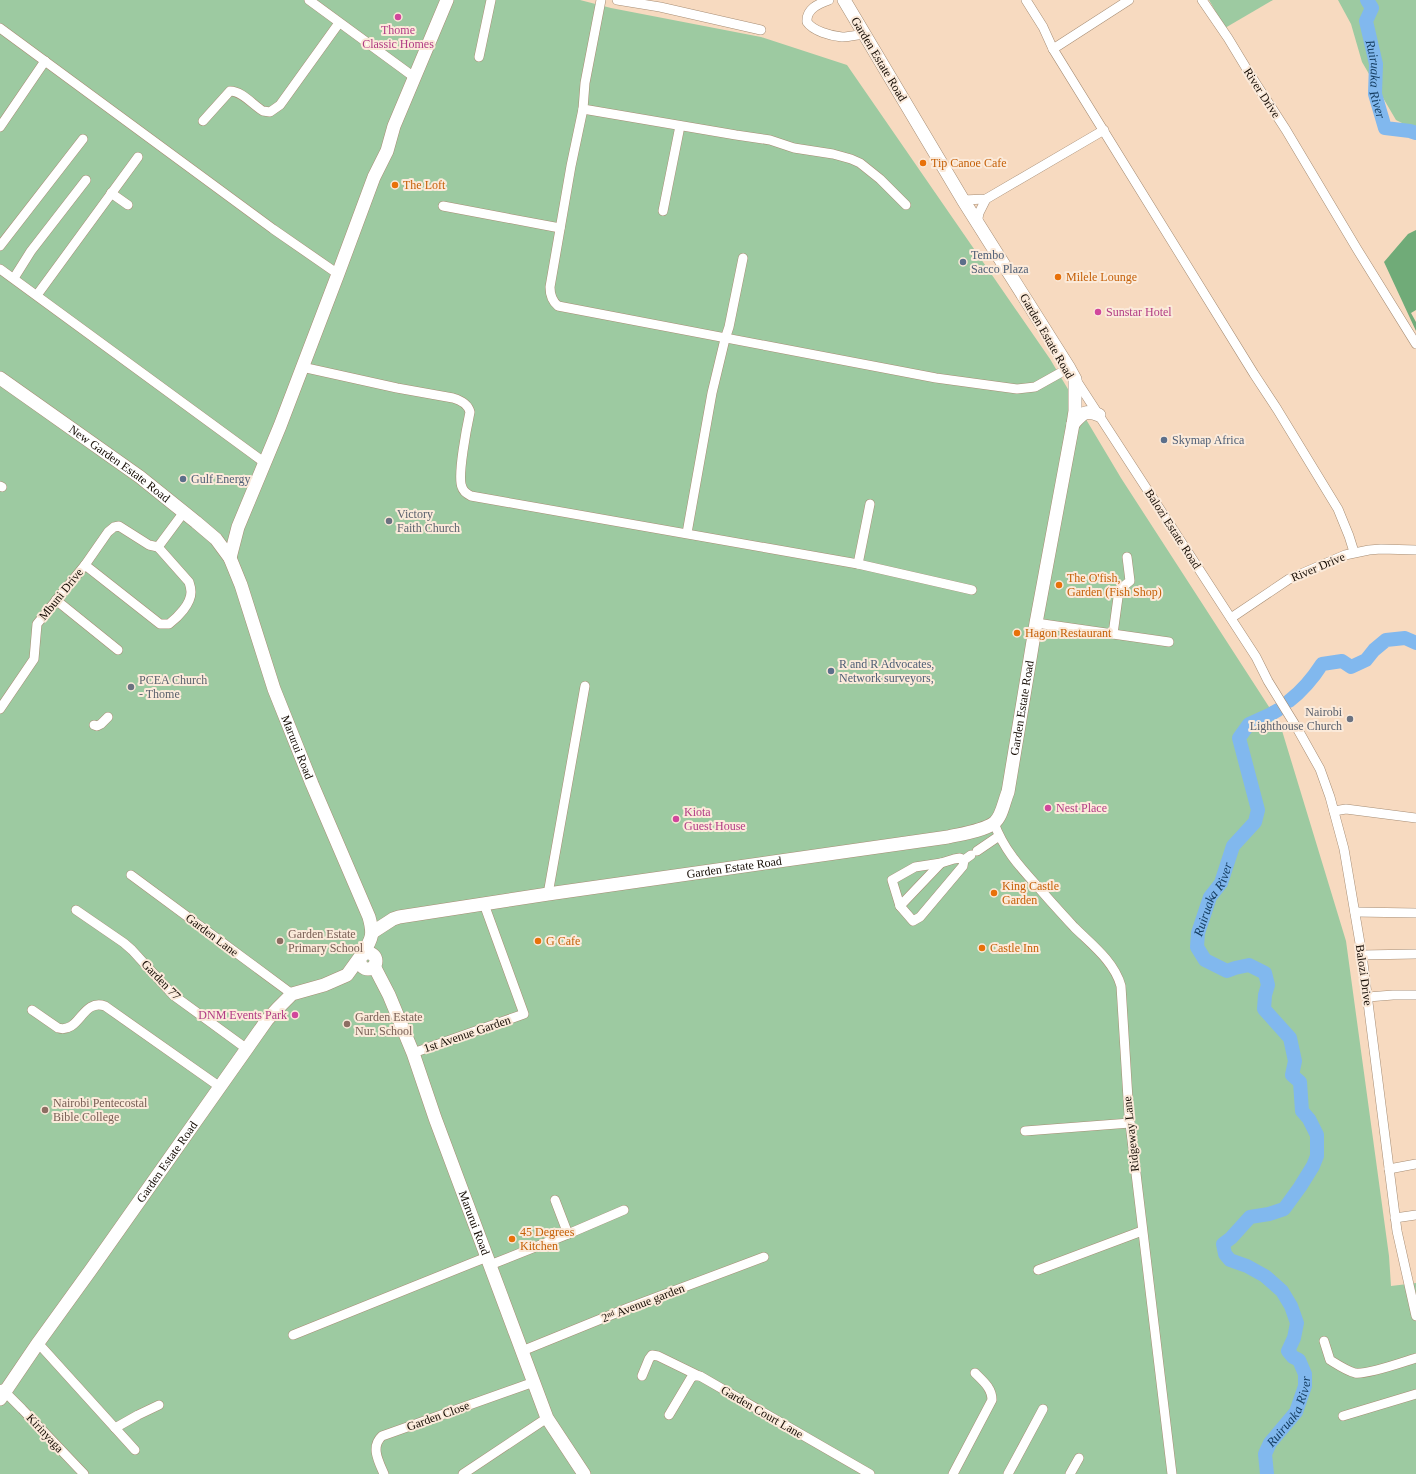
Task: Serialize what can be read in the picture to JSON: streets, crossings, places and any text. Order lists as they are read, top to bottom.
{
  "streets": {
    "street": [
      "Garden Estate Road",
      "River Drive",
      "New Garden Estate Road",
      "Balozi Estate Road",
      "Mbuni Drive",
      "Marurui Road",
      "Garden Lane",
      "Balozi Drive",
      "Garden 77",
      "1st Avenue Garden",
      "Ridgeway Lane",
      "2ⁿᵈ Avenue garden",
      "Garden Court Lane",
      "Garden Close",
      "Kirinyaga"
    ]
  },
  "crossings": [
    ["Garden Estate Road", "Balozi Estate Road"],
    ["Garden Estate Road", "Marurui Road"],
    ["Garden Estate Road", "Garden Lane"],
    ["Garden Estate Road", "Garden 77"],
    ["Garden Estate Road", "1st Avenue Garden"],
    ["Garden Estate Road", "Ridgeway Lane"],
    ["Garden Estate Road", "Kirinyaga"],
    ["River Drive", "Balozi Estate Road"],
    ["New Garden Estate Road", "Marurui Road"],
    ["Balozi Estate Road", "Balozi Drive"],
    ["Marurui Road", "1st Avenue Garden"],
    ["Marurui Road", "2ⁿᵈ Avenue garden"],
    ["Marurui Road", "Garden Close"]
  ],
  "water": ["Ruiruaka River"],
  "places": [
    "Thome Classic Homes",
    "Tip Canoe Cafe",
    "The Loft",
    "Tembo Sacco Plaza",
    "Milele Lounge",
    "Sunstar Hotel",
    "Skymap Africa",
    "Gulf Energy",
    "Victory Faith Church",
    "The O'fish, Garden (Fish Shop)",
    "Hagon Restaurant",
    "R and R Advocates, Network surveyors,",
    "PCEA Church - Thome",
    "Nairobi Lighthouse Church",
    "Nest Place",
    "Kiota Guest House",
    "King Castle Garden",
    "Garden Estate Primary School",
    "G Cafe",
    "Castle Inn",
    "DNM Events Park",
    "Garden Estate Nur. School",
    "Nairobi Pentecostal Bible College",
    "45 Degrees Kitchen"
  ]
}
